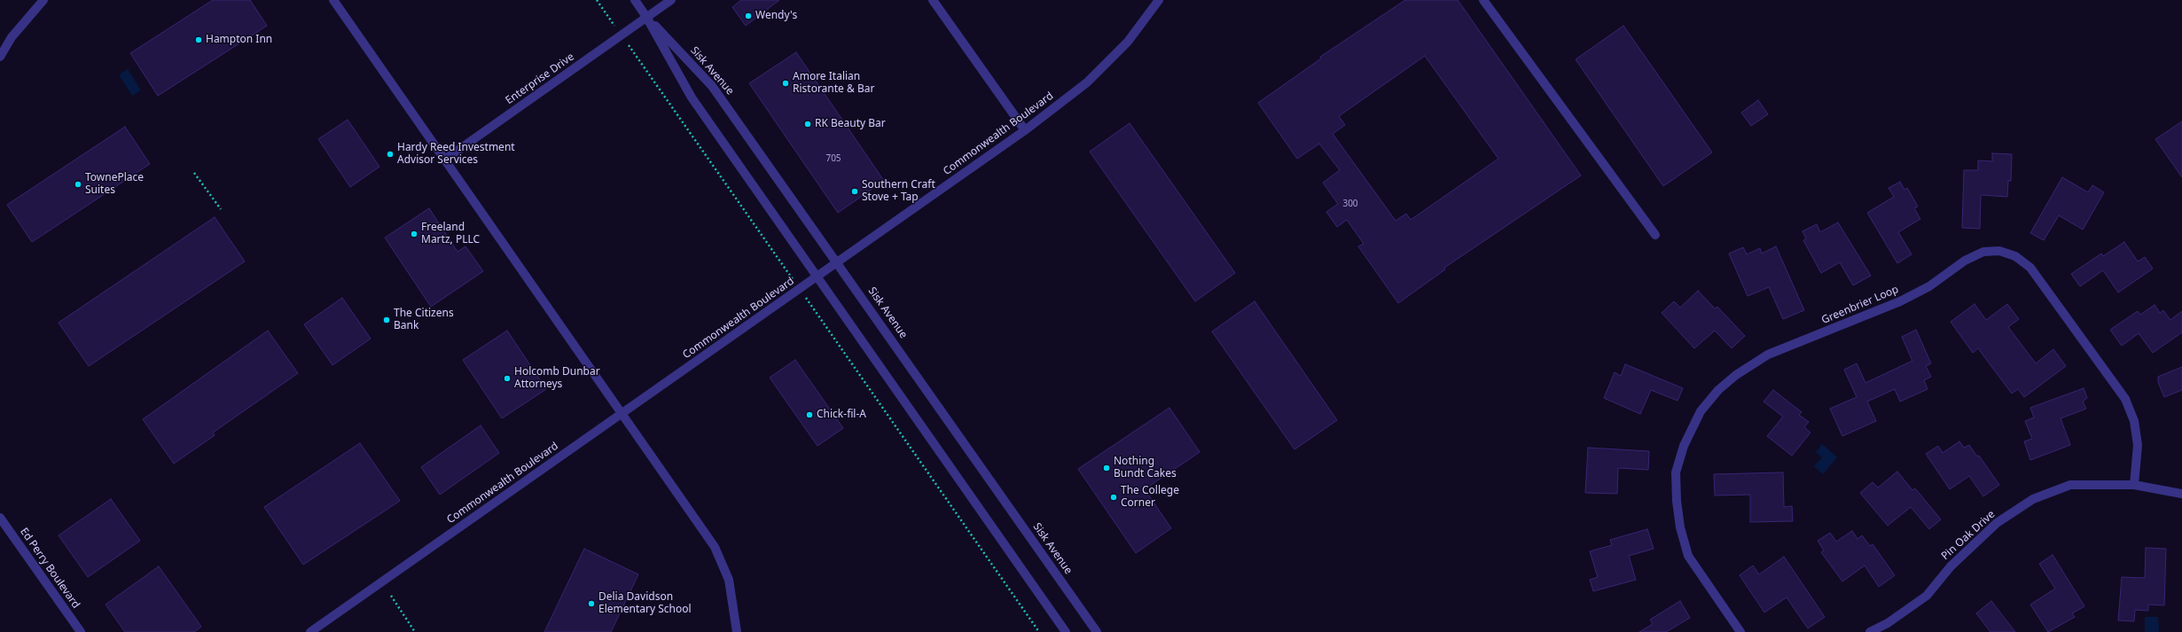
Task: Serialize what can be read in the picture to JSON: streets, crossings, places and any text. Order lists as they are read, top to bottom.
{
  "streets": {
    "street": [
      "Sisk Avenue",
      "Enterprise Drive",
      "Commonwealth Boulevard",
      "Greenbrier Loop",
      "Pin Oak Drive",
      "Ed Perry Boulevard"
    ]
  },
  "crossings": [
    ["Sisk Avenue", "Enterprise Drive"],
    ["Sisk Avenue", "Commonwealth Boulevard"],
    ["Greenbrier Loop", "Pin Oak Drive"]
  ],
  "places": [
    "Wendy's",
    "Hampton Inn",
    "Amore Italian Ristorante & Bar",
    "RK Beauty Bar",
    "Hardy Reed Investment Advisor Services",
    "TownePlace Suites",
    "Southern Craft Stove + Tap",
    "Freeland Martz, PLLC",
    "The Citizens Bank",
    "Holcomb Dunbar Attorneys",
    "Chick-fil-A",
    "Nothing Bundt Cakes",
    "The College Corner",
    "Delia Davidson Elementary School"
  ],
  "house_numbers": ["705", "300"]
}
